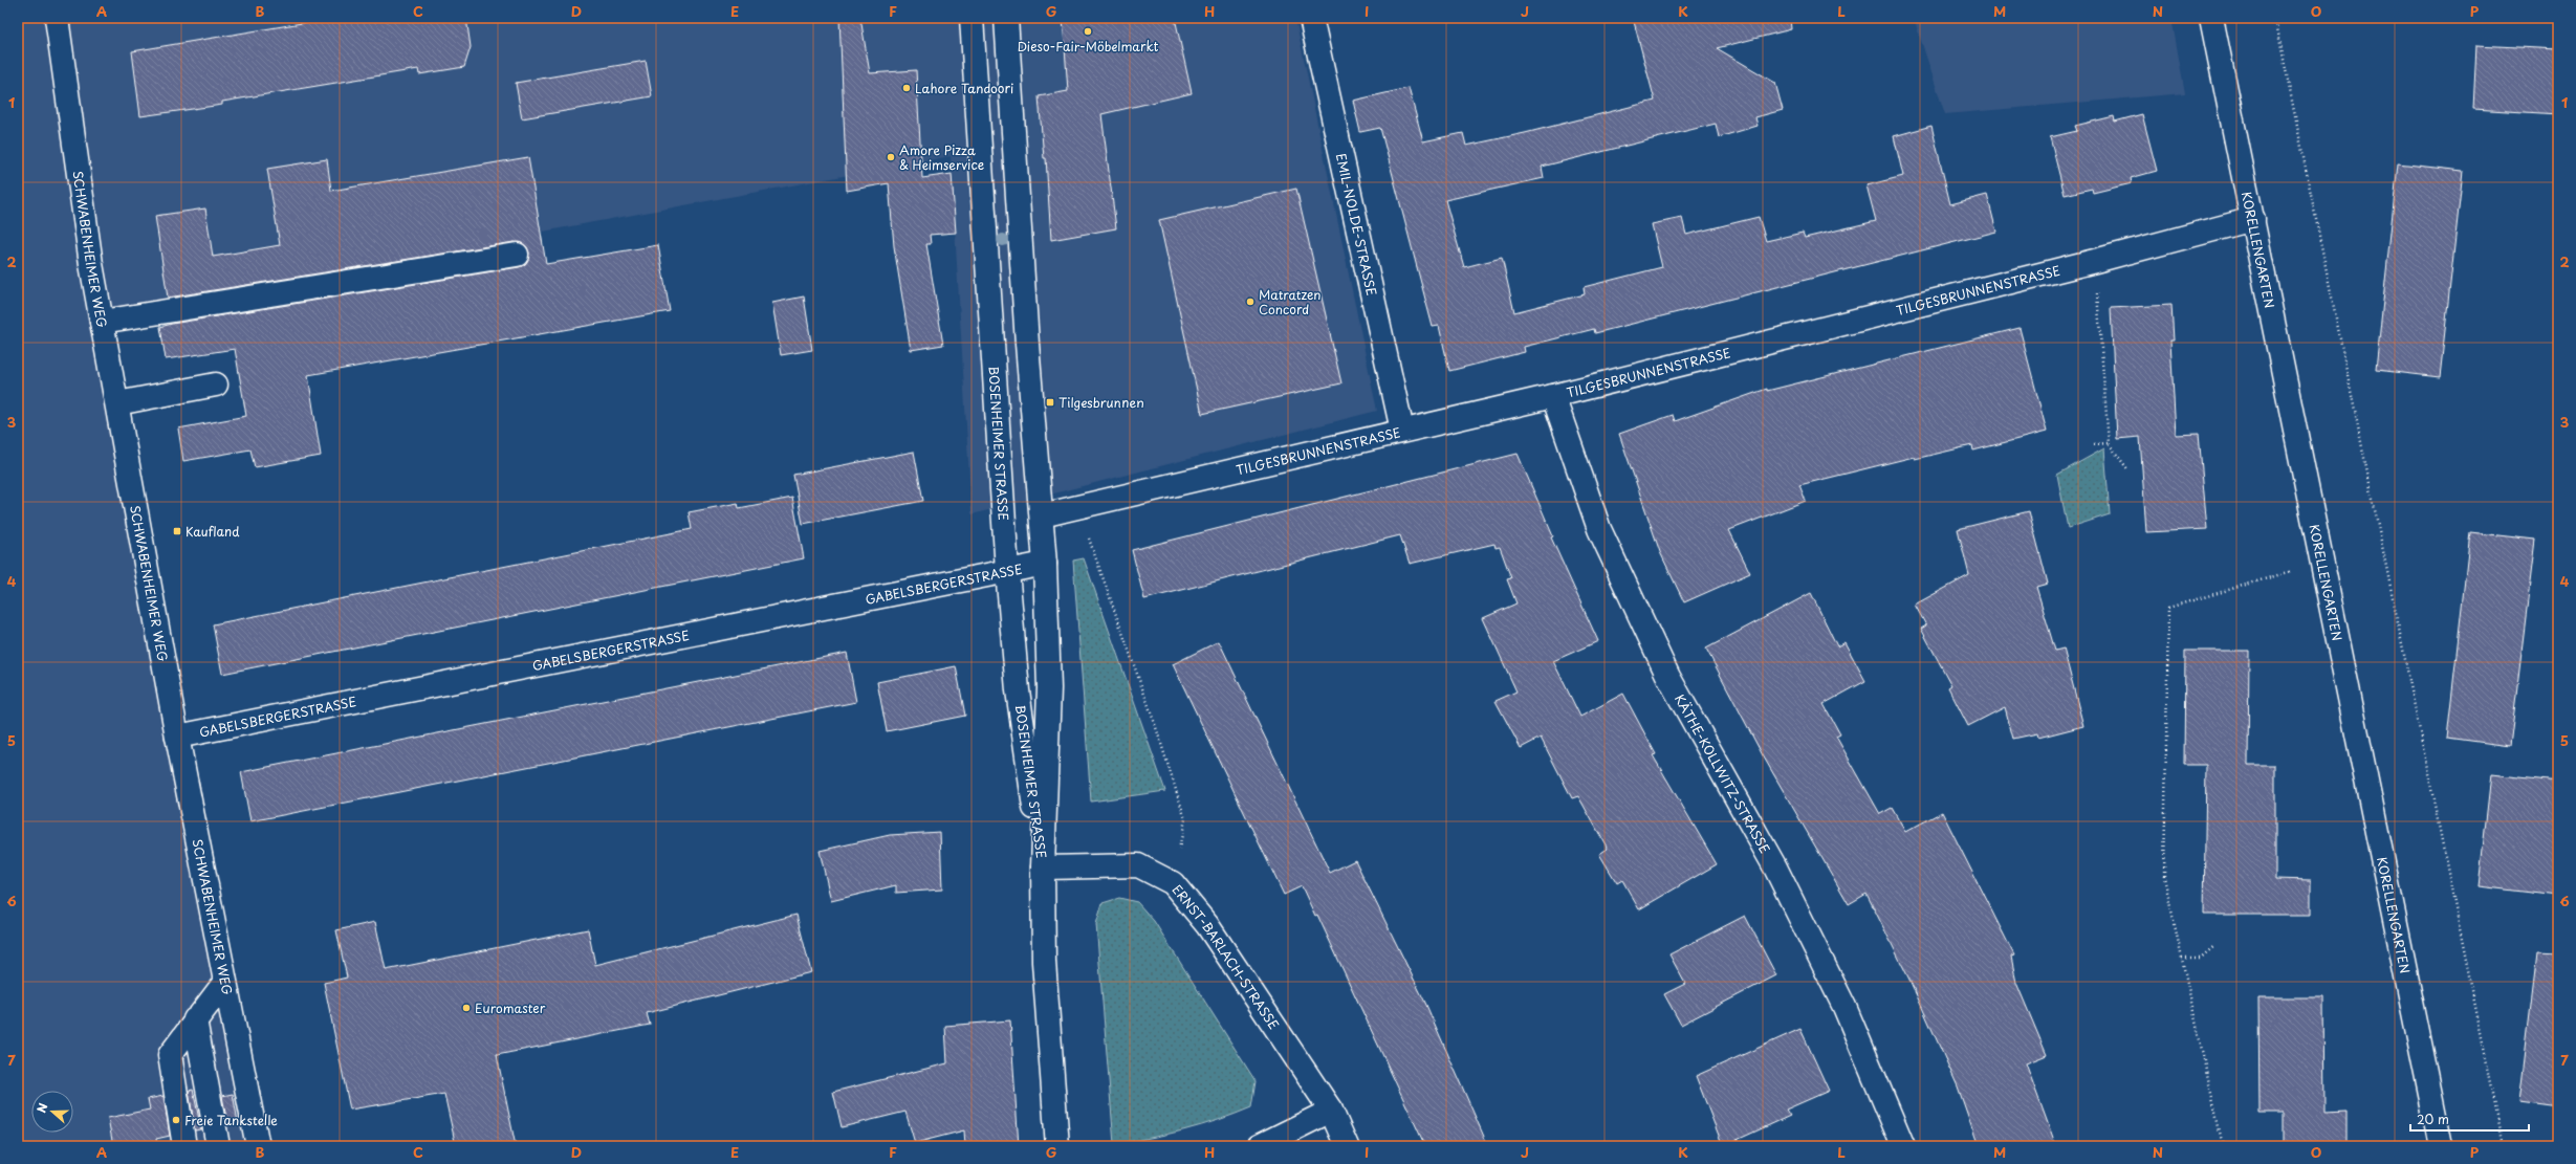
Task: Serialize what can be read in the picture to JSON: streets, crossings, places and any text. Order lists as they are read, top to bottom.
{
  "streets": {
    "street": [
      "EMIL-NOLDE-STRASSE",
      "SCHWABENHEIMER WEG",
      "KORELLENGARTEN",
      "TILGESBRUNNENSTRASSE",
      "BOSENHEIMER STRASSE",
      "GABELSBERGERSTRASSE",
      "KÄTHE-KOLLWITZ-STRASSE",
      "ERNST-BARLACH-STRASSE"
    ]
  },
  "crossings": [
    ["EMIL-NOLDE-STRASSE", "TILGESBRUNNENSTRASSE"],
    ["SCHWABENHEIMER WEG", "GABELSBERGERSTRASSE"],
    ["KORELLENGARTEN", "TILGESBRUNNENSTRASSE"],
    ["TILGESBRUNNENSTRASSE", "BOSENHEIMER STRASSE"],
    ["TILGESBRUNNENSTRASSE", "KÄTHE-KOLLWITZ-STRASSE"],
    ["BOSENHEIMER STRASSE", "GABELSBERGERSTRASSE"],
    ["BOSENHEIMER STRASSE", "ERNST-BARLACH-STRASSE"]
  ],
  "places": {
    "other": [
      "Dieso-Fair-Möbelmarkt",
      "Lahore Tandoori",
      "Amore Pizza & Heimservice",
      "Matratzen Concord",
      "Euromaster",
      "Freie Tankstelle"
    ],
    "transit": ["Tilgesbrunnen", "Kaufland"]
  },
  "scale_bar": "20 m",
  "north": "left",
  "grid": {
    "columns": [
      "A",
      "B",
      "C",
      "D",
      "E",
      "F",
      "G",
      "H",
      "I",
      "J",
      "K",
      "L",
      "M",
      "N",
      "O",
      "P"
    ],
    "rows": [
      "1",
      "2",
      "3",
      "4",
      "5",
      "6",
      "7"
    ]
  }
}
